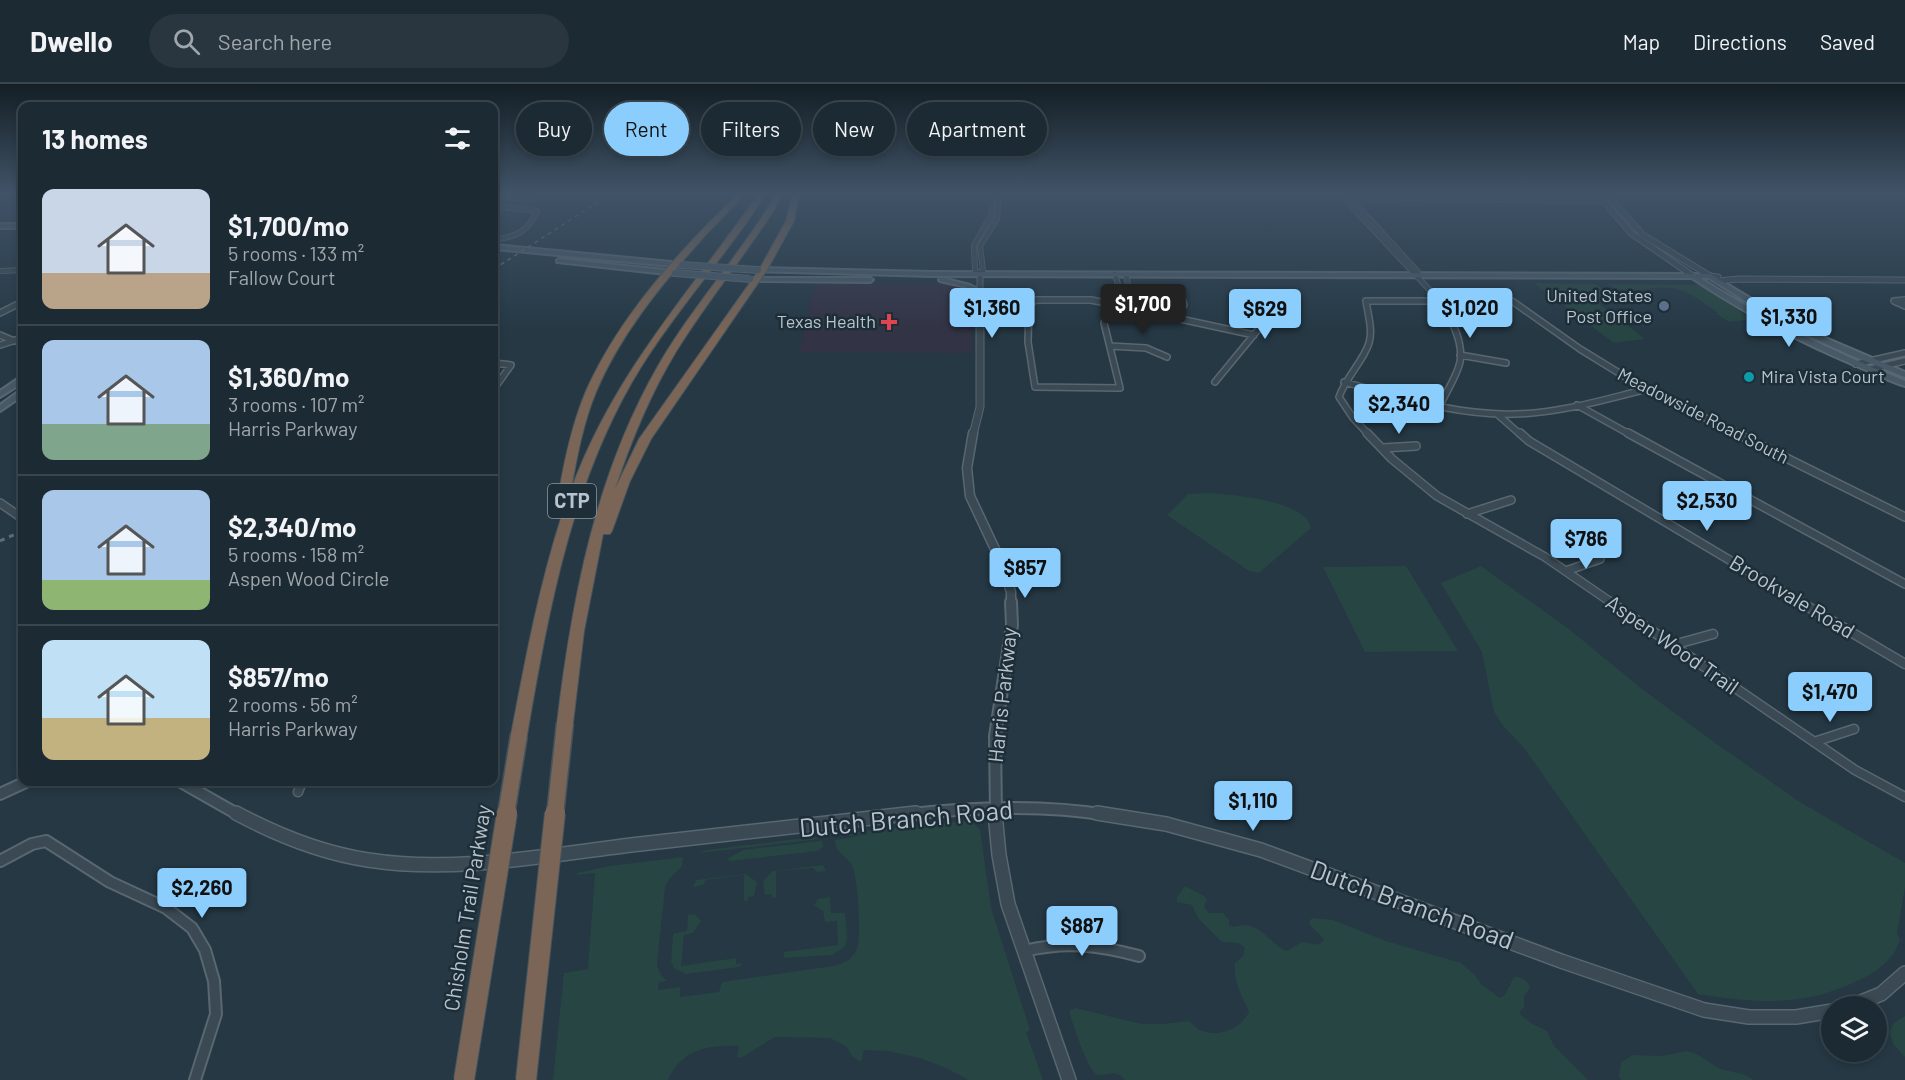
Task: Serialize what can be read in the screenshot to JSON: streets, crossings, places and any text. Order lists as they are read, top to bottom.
{
  "streets": {
    "highway": ["CTP", "Chisholm Trail Parkway"],
    "street": [
      "Meadowside Road South",
      "Brookvale Road",
      "Aspen Wood Trail",
      "Harris Parkway",
      "Dutch Branch Road"
    ]
  },
  "crossings": [
    ["Harris Parkway", "Dutch Branch Road"]
  ],
  "places": {
    "other": ["United States Post Office", "Mira Vista Court"],
    "health": ["Texas Health"]
  },
  "page": {
    "header": "Dwello",
    "search": "Search here",
    "nav": ["Map", "Directions", "Saved"],
    "chip": [
      "Buy",
      "Rent",
      "Filters",
      "New",
      "Apartment"
    ],
    "heading": "13 homes",
    "list": [
      {
        "name": "$1,700/mo",
        "note": "5 rooms · 133 m² · Fallow Court"
      },
      {
        "name": "$1,360/mo",
        "note": "3 rooms · 107 m² · Harris Parkway"
      },
      {
        "name": "$2,340/mo",
        "note": "5 rooms · 158 m² · Aspen Wood Circle"
      },
      {
        "name": "$857/mo",
        "note": "2 rooms · 56 m² · Harris Parkway"
      }
    ],
    "price": [
      "$1,700",
      "$1,360",
      "$1,020",
      "$629",
      "$1,330",
      "$2,340",
      "$2,530",
      "$786",
      "$857",
      "$1,470",
      "$1,110",
      "$2,260",
      "$887"
    ]
  }
}
